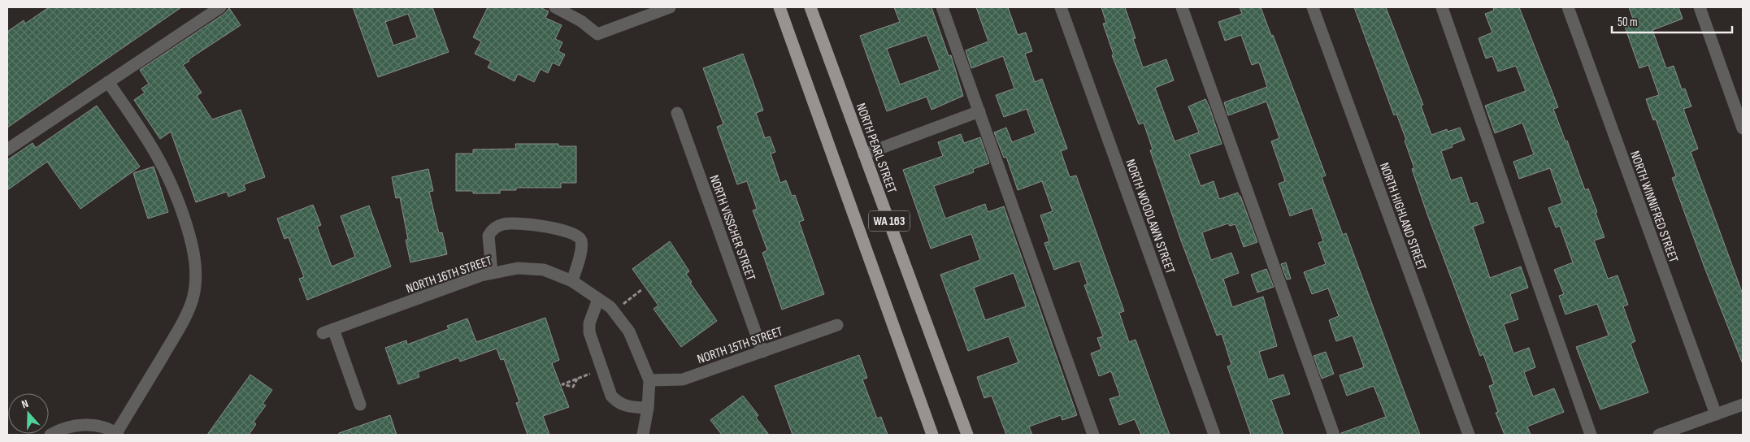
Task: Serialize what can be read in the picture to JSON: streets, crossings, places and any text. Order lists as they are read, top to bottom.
{
  "streets": {
    "main road": ["NORTH PEARL STREET", "WA 163"],
    "street": [
      "NORTH WINNIFRED STREET",
      "NORTH WOODLAWN STREET",
      "NORTH HIGHLAND STREET",
      "NORTH VISSCHER STREET",
      "NORTH 16TH STREET",
      "NORTH 15TH STREET"
    ]
  },
  "crossings": [
    ["NORTH VISSCHER STREET", "NORTH 15TH STREET"],
    ["NORTH 16TH STREET", "NORTH 15TH STREET"]
  ],
  "scale_bar": "50 m",
  "north": "top"
}
